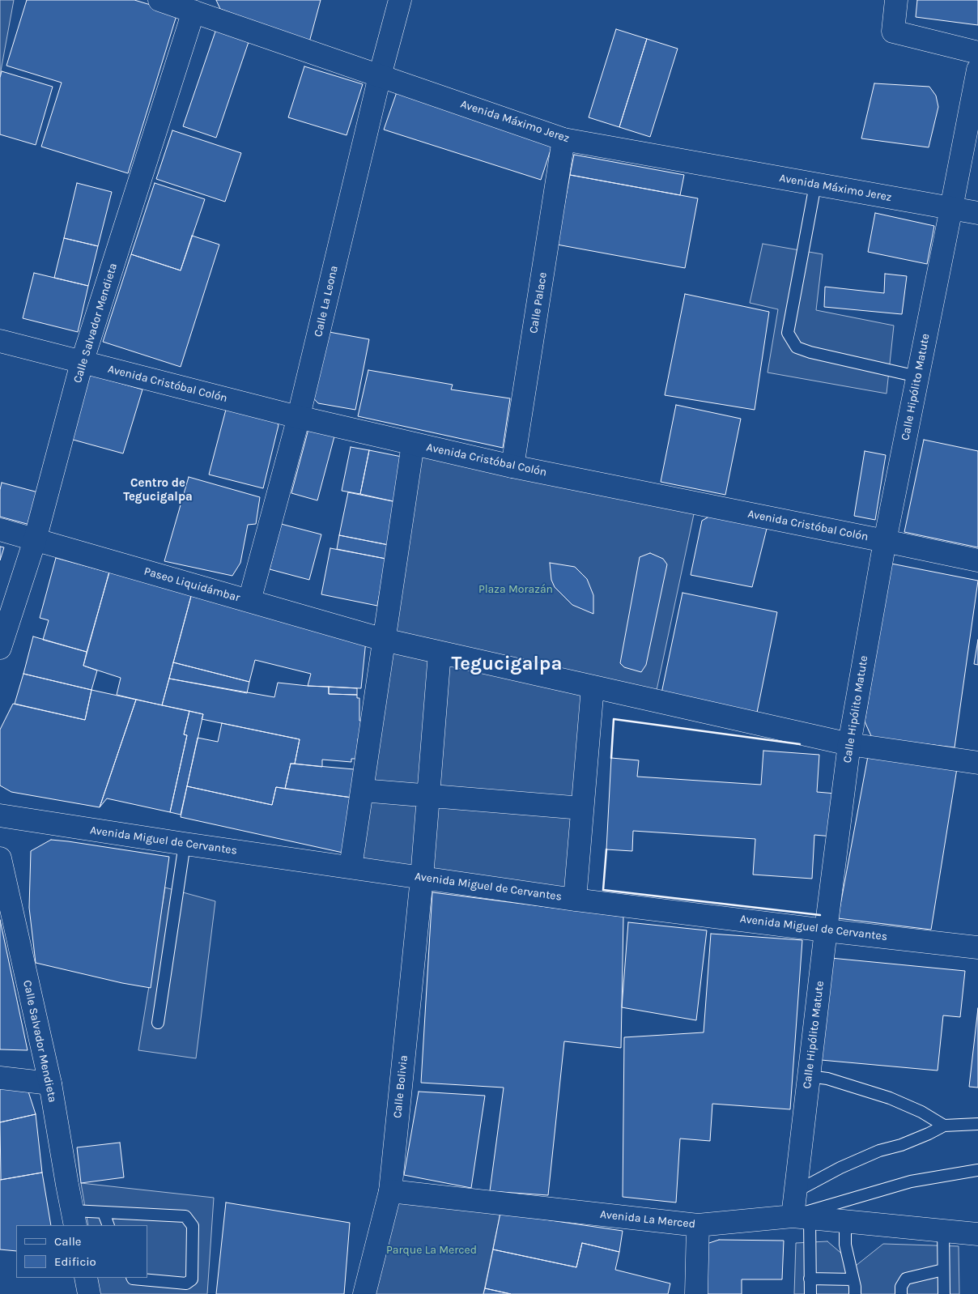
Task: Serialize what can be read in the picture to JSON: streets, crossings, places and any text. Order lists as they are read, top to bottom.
{
  "streets": {
    "street": [
      "Avenida Máximo Jerez",
      "Calle La Leona",
      "Calle Palace",
      "Calle Salvador Mendieta",
      "Avenida Cristóbal Colón",
      "Calle Hipólito Matute",
      "Paseo Liquidámbar",
      "Avenida Miguel de Cervantes",
      "Calle Bolivia",
      "Avenida La Merced"
    ]
  },
  "crossings": [
    ["Avenida Máximo Jerez", "Calle La Leona"],
    ["Avenida Máximo Jerez", "Calle Palace"],
    ["Avenida Máximo Jerez", "Calle Salvador Mendieta"],
    ["Avenida Máximo Jerez", "Calle Hipólito Matute"],
    ["Calle La Leona", "Avenida Cristóbal Colón"],
    ["Calle La Leona", "Paseo Liquidámbar"],
    ["Calle Palace", "Avenida Cristóbal Colón"],
    ["Calle Salvador Mendieta", "Avenida Cristóbal Colón"],
    ["Calle Salvador Mendieta", "Paseo Liquidámbar"],
    ["Avenida Cristóbal Colón", "Calle Hipólito Matute"],
    ["Calle Hipólito Matute", "Paseo Liquidámbar"],
    ["Calle Hipólito Matute", "Avenida Miguel de Cervantes"],
    ["Calle Hipólito Matute", "Avenida La Merced"],
    ["Paseo Liquidámbar", "Calle Bolivia"],
    ["Avenida Miguel de Cervantes", "Calle Bolivia"],
    ["Calle Bolivia", "Avenida La Merced"]
  ],
  "districts": ["Centro de Tegucigalpa", "Tegucigalpa"],
  "parks": ["Plaza Morazán", "Parque La Merced"],
  "legend": ["Calle", "Edificio"]
}
